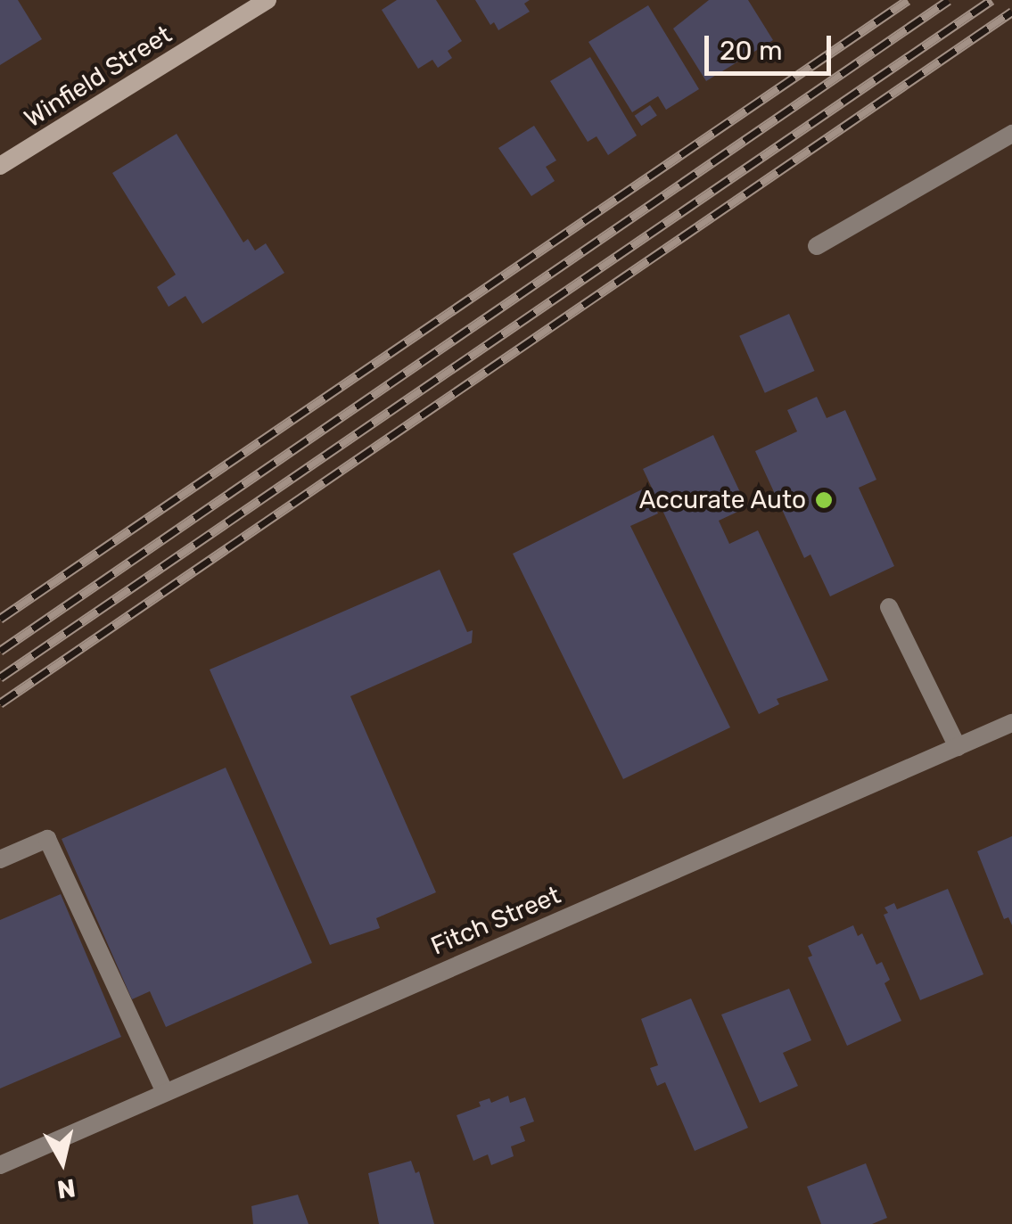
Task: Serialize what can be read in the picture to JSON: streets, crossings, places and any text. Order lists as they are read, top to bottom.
{
  "streets": {
    "main road": ["Winfield Street"],
    "street": ["Fitch Street"]
  },
  "places": ["Accurate Auto"],
  "scale_bar": "20 m",
  "north": "bottom"
}
